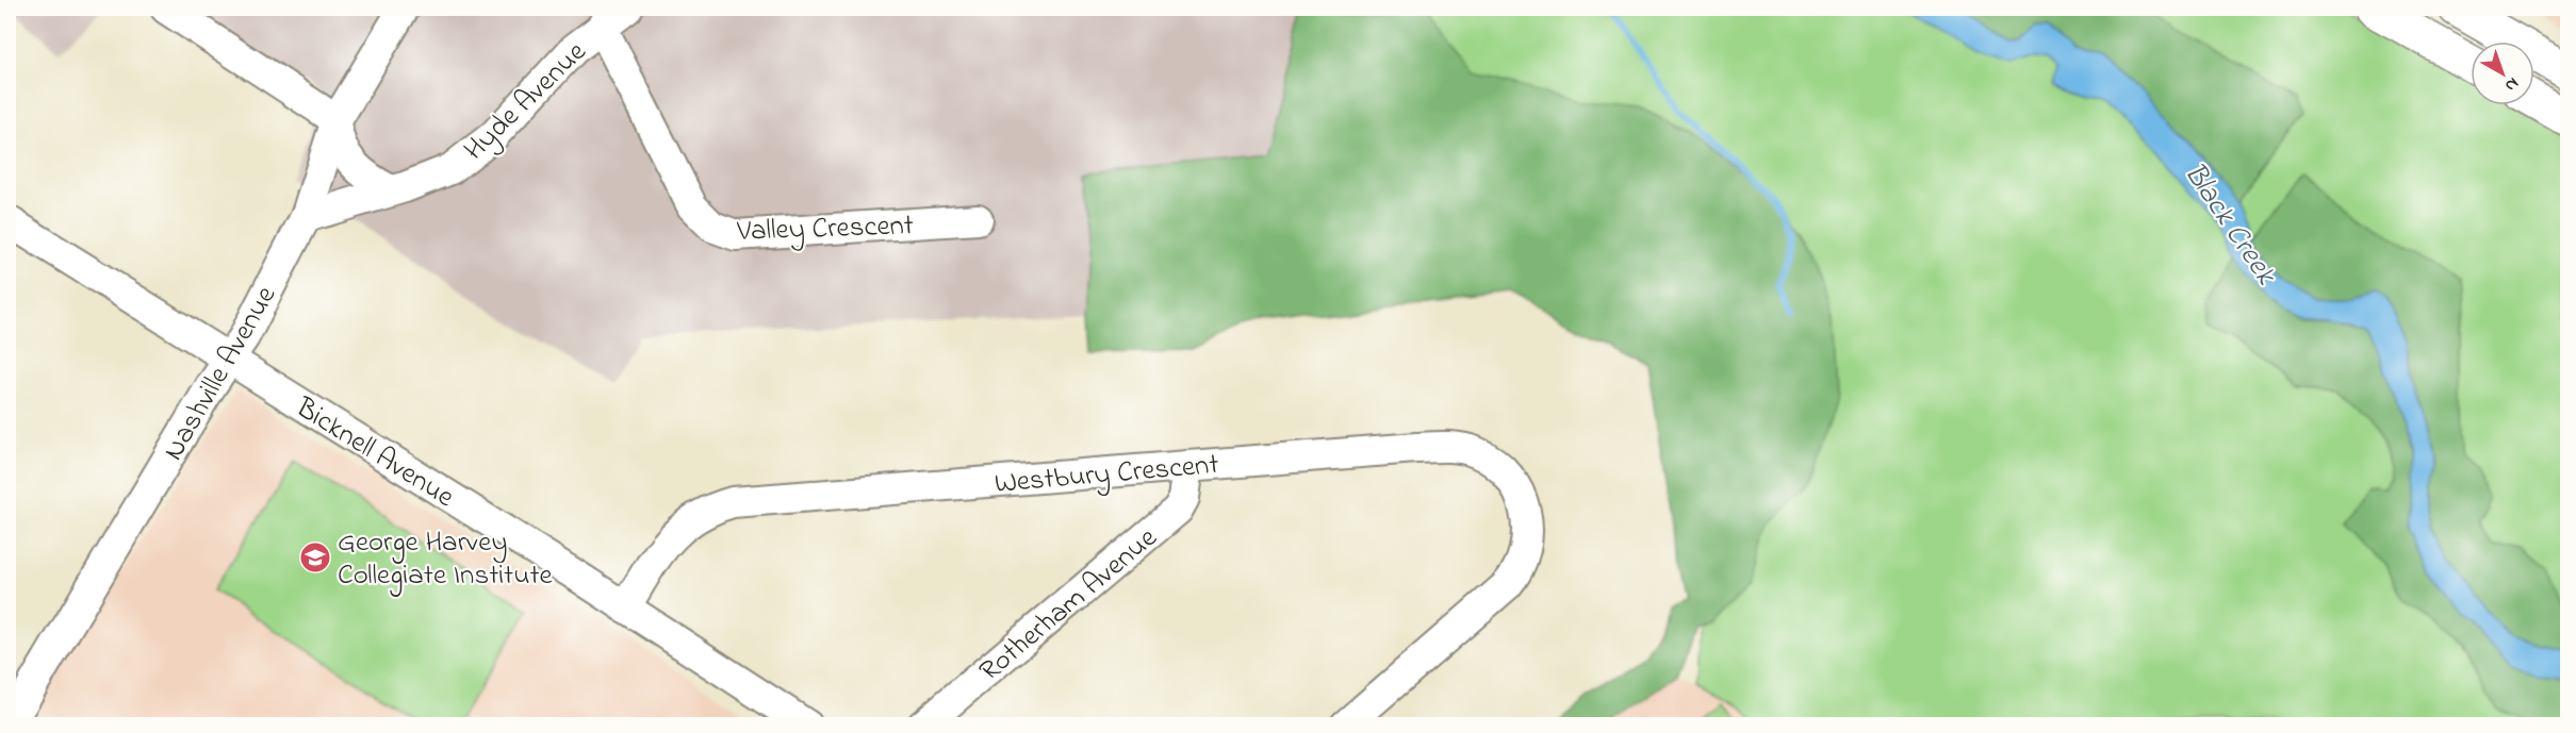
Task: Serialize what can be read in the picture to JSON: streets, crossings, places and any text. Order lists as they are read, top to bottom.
{
  "streets": {
    "street": [
      "Hyde Avenue",
      "Valley Crescent",
      "Nashville Avenue",
      "Bicknell Avenue",
      "Westbury Crescent",
      "Rotherham Avenue"
    ]
  },
  "crossings": [
    ["Hyde Avenue", "Valley Crescent"],
    ["Hyde Avenue", "Nashville Avenue"],
    ["Nashville Avenue", "Bicknell Avenue"],
    ["Bicknell Avenue", "Westbury Crescent"],
    ["Westbury Crescent", "Rotherham Avenue"]
  ],
  "water": ["Black Creek"],
  "places": {
    "school or university": ["George Harvey Collegiate Institute"]
  },
  "north": "bottom right"
}
